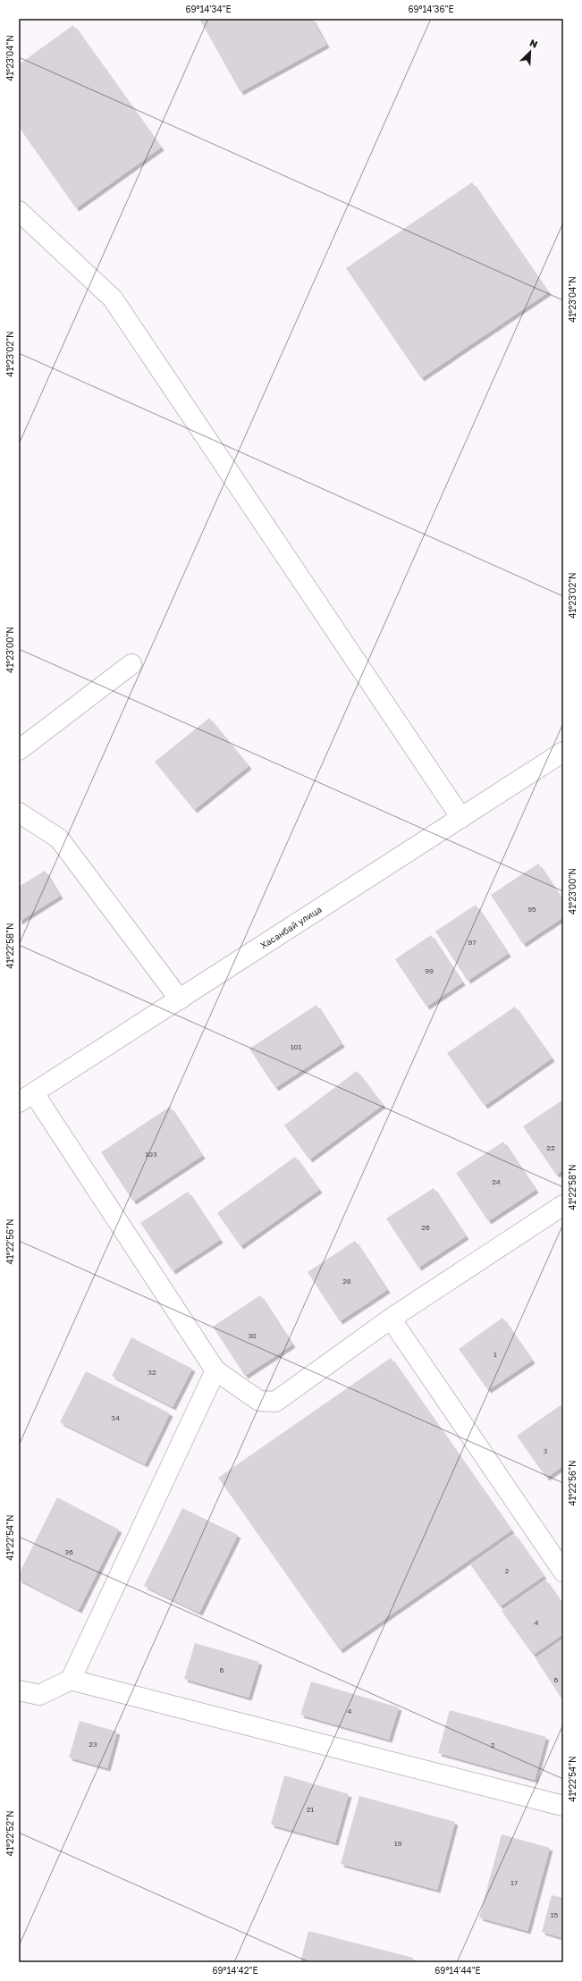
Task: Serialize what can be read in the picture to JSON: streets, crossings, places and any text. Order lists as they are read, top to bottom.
{
  "streets": {
    "street": ["Хасанбай улица"]
  },
  "house_numbers": [
    "95",
    "97",
    "99",
    "101",
    "22",
    "103",
    "24",
    "26",
    "28",
    "30",
    "1",
    "32",
    "34",
    "3",
    "36",
    "2",
    "4",
    "6",
    "6",
    "4",
    "23",
    "2",
    "21",
    "19",
    "17",
    "15"
  ],
  "north": "top right",
  "coordinates": [
    "69°14'34\"E",
    "69°14'36\"E",
    "41°23'04\"N",
    "41°23'02\"N",
    "41°23'00\"N",
    "41°22'58\"N",
    "41°22'56\"N",
    "41°22'54\"N",
    "41°22'52\"N",
    "69°14'42\"E",
    "69°14'44\"E"
  ]
}
